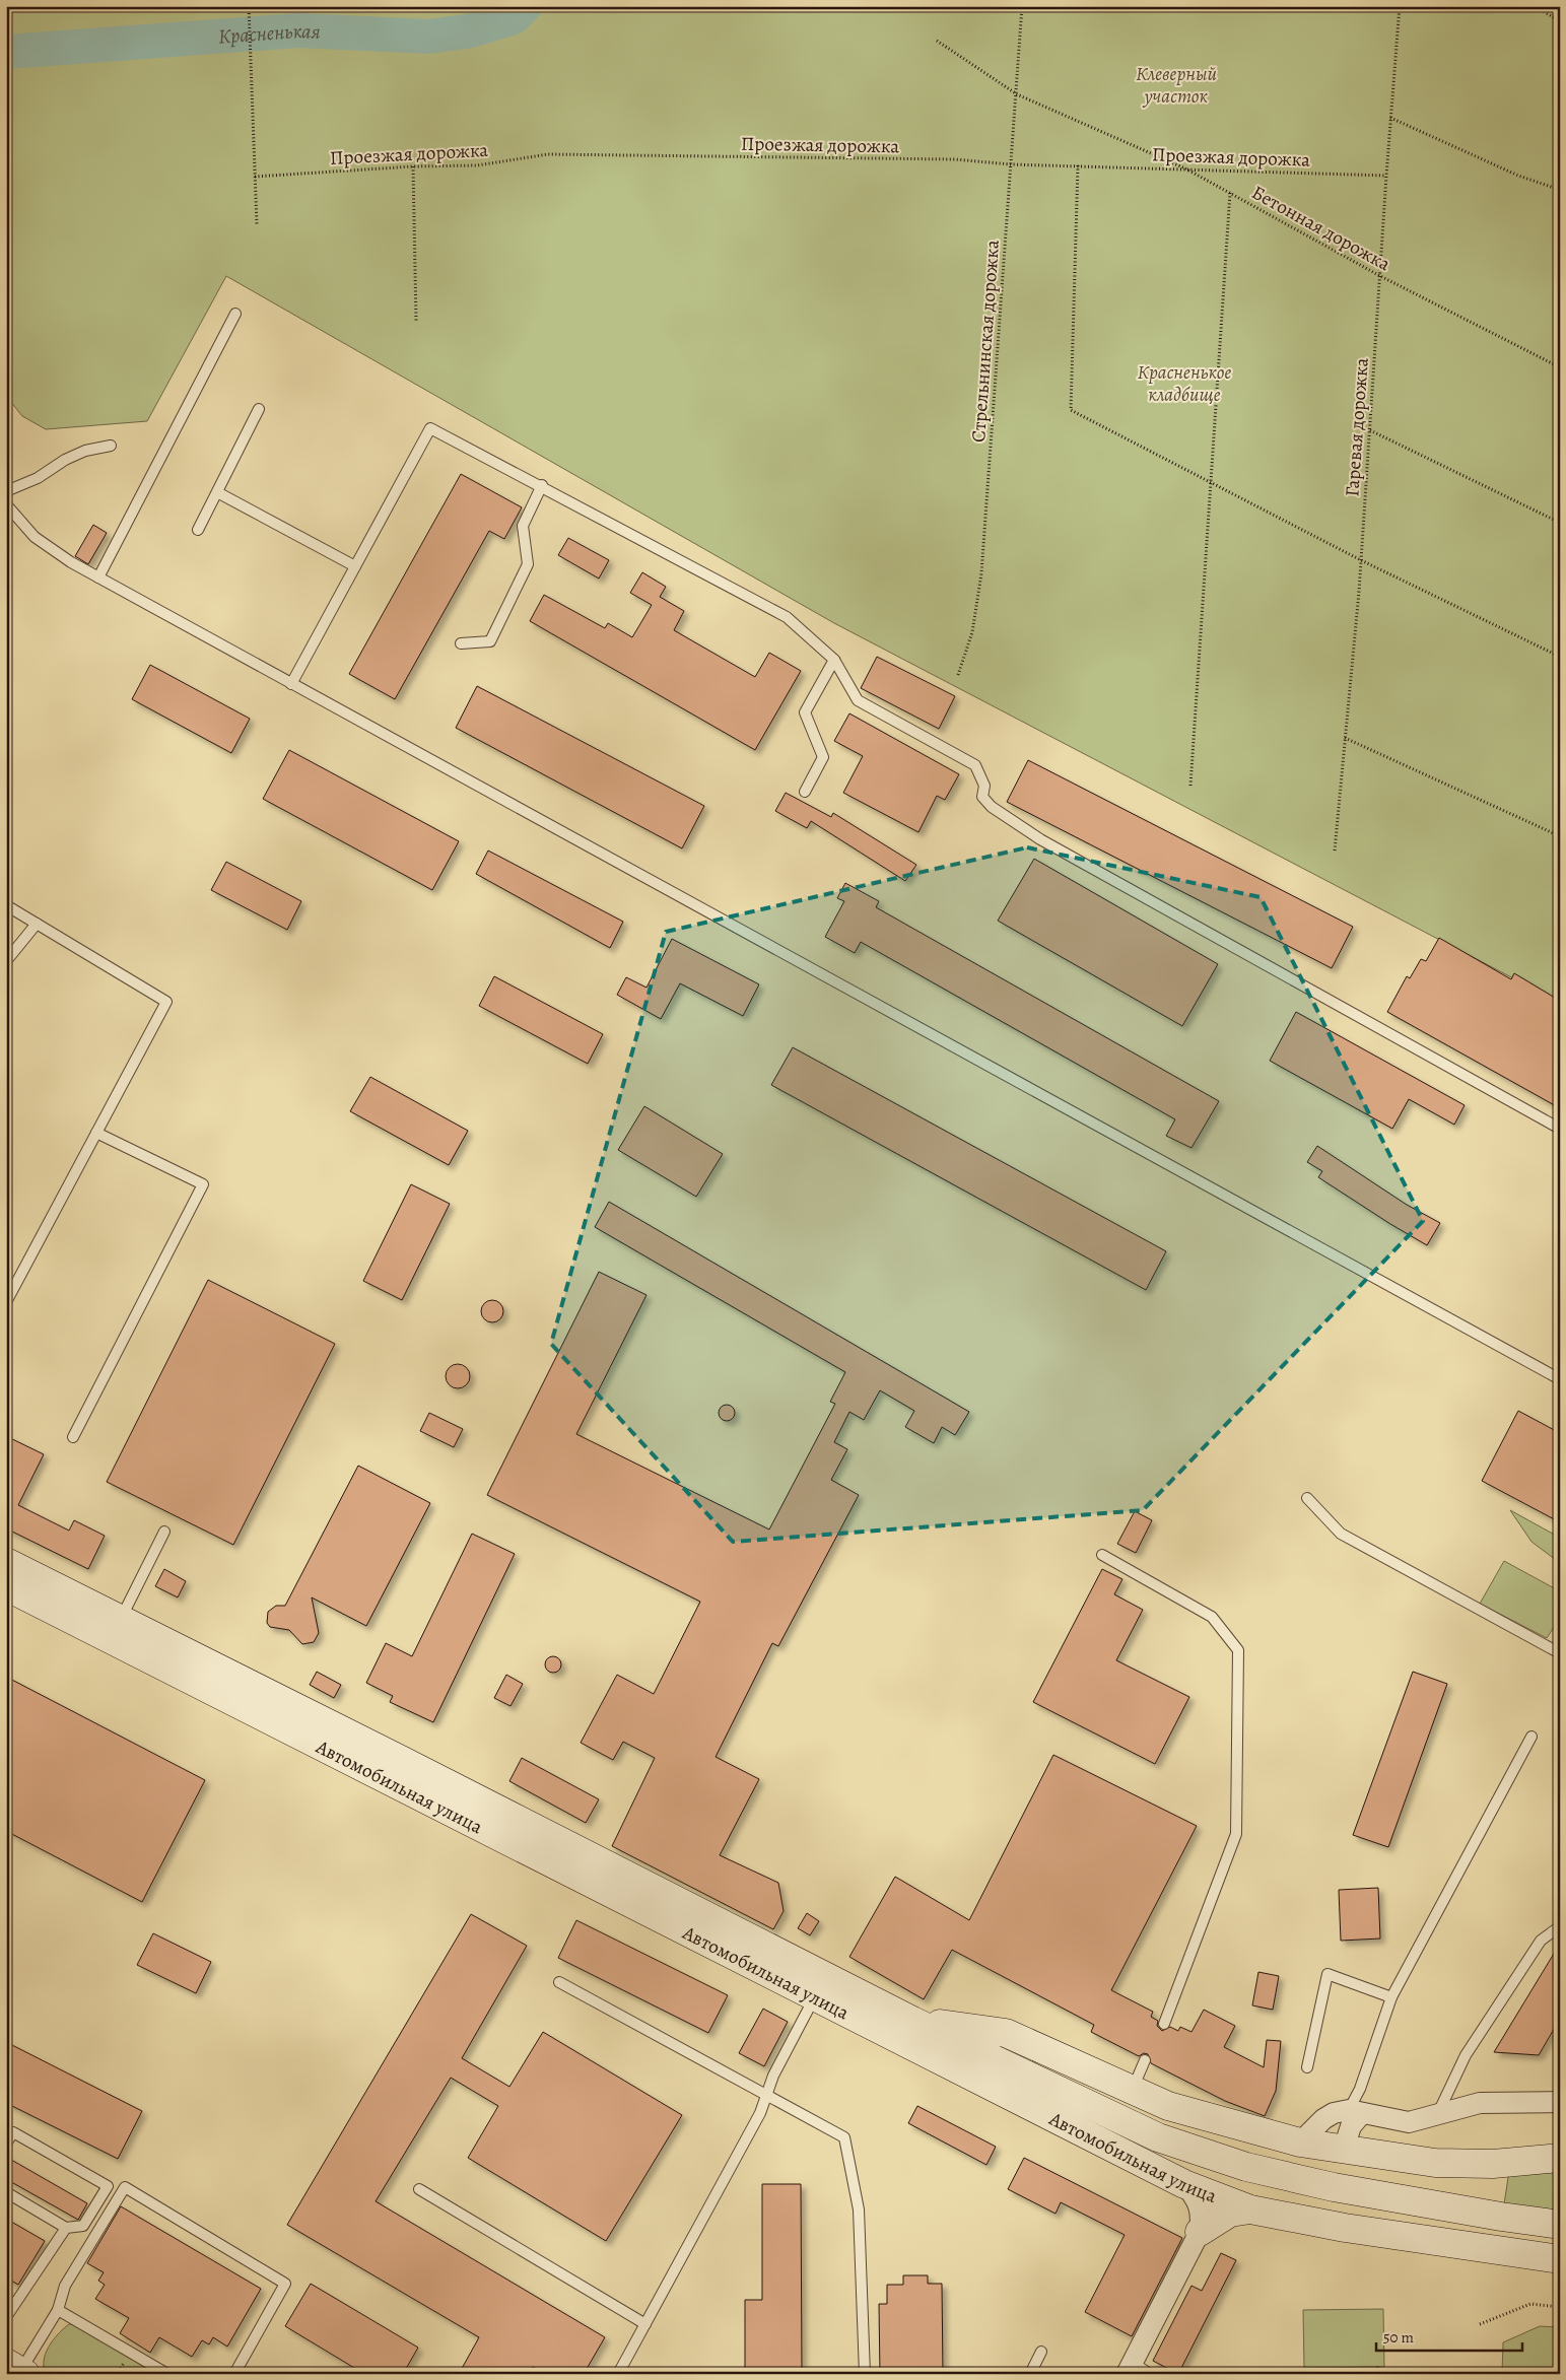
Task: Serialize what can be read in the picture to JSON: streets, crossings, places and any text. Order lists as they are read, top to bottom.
{
  "streets": {
    "main road": ["Автомобильная улица"],
    "path": [
      "Проезжая дорожка",
      "Бетонная дорожка",
      "Стрельнинская дорожка",
      "Гаревая дорожка"
    ]
  },
  "crossings": [
    ["Проезжая дорожка", "Бетонная дорожка"],
    ["Проезжая дорожка", "Стрельнинская дорожка"],
    ["Проезжая дорожка", "Гаревая дорожка"],
    ["Бетонная дорожка", "Стрельнинская дорожка"],
    ["Бетонная дорожка", "Гаревая дорожка"]
  ],
  "water": ["Красненькая"],
  "parks": ["Клеверный участок", "Красненькое кладбище"],
  "scale_bar": "50 m"
}
